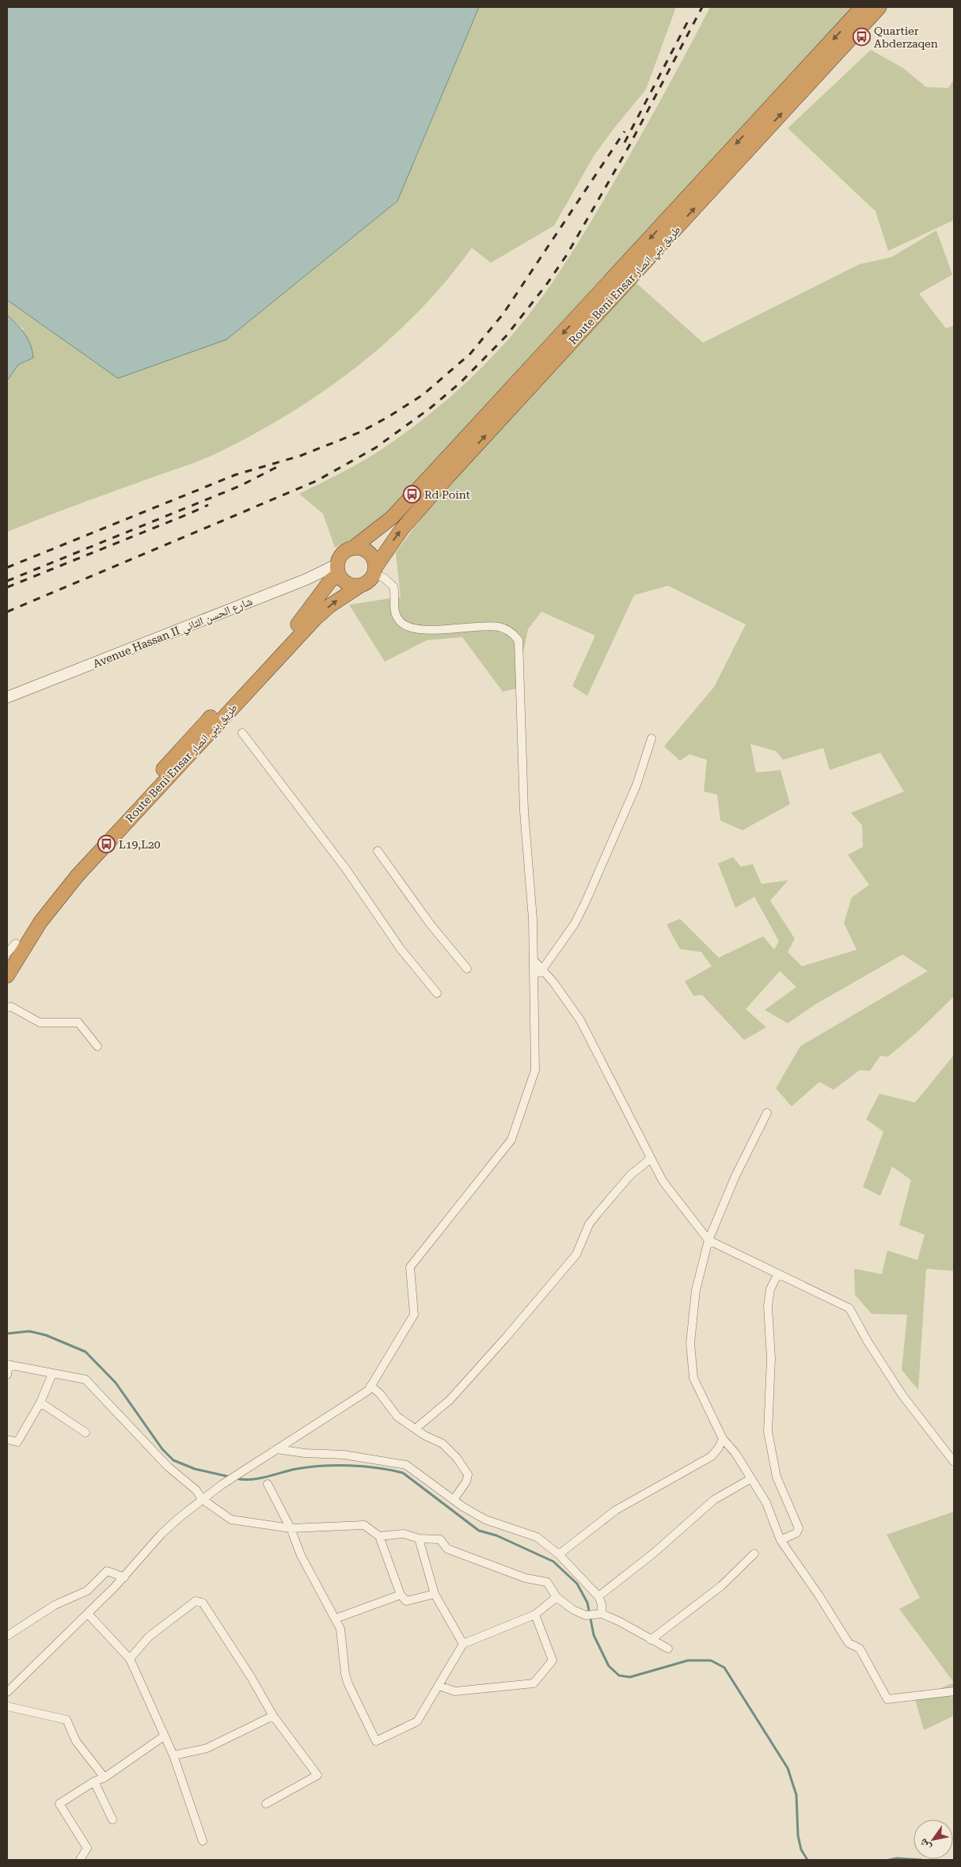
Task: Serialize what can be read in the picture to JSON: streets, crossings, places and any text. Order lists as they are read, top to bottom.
{
  "streets": {
    "highway": ["Route Beni Ensar طريق بني انصار"],
    "street": ["Avenue Hassan II شارع الحسن الثاني"]
  },
  "crossings": [
    ["Route Beni Ensar طريق بني انصار", "Avenue Hassan II شارع الحسن الثاني"]
  ],
  "places": {
    "bus stop": ["Quartier Abderzaqen", "Rd Point", "L19,L20"]
  },
  "north": "bottom left"
}
